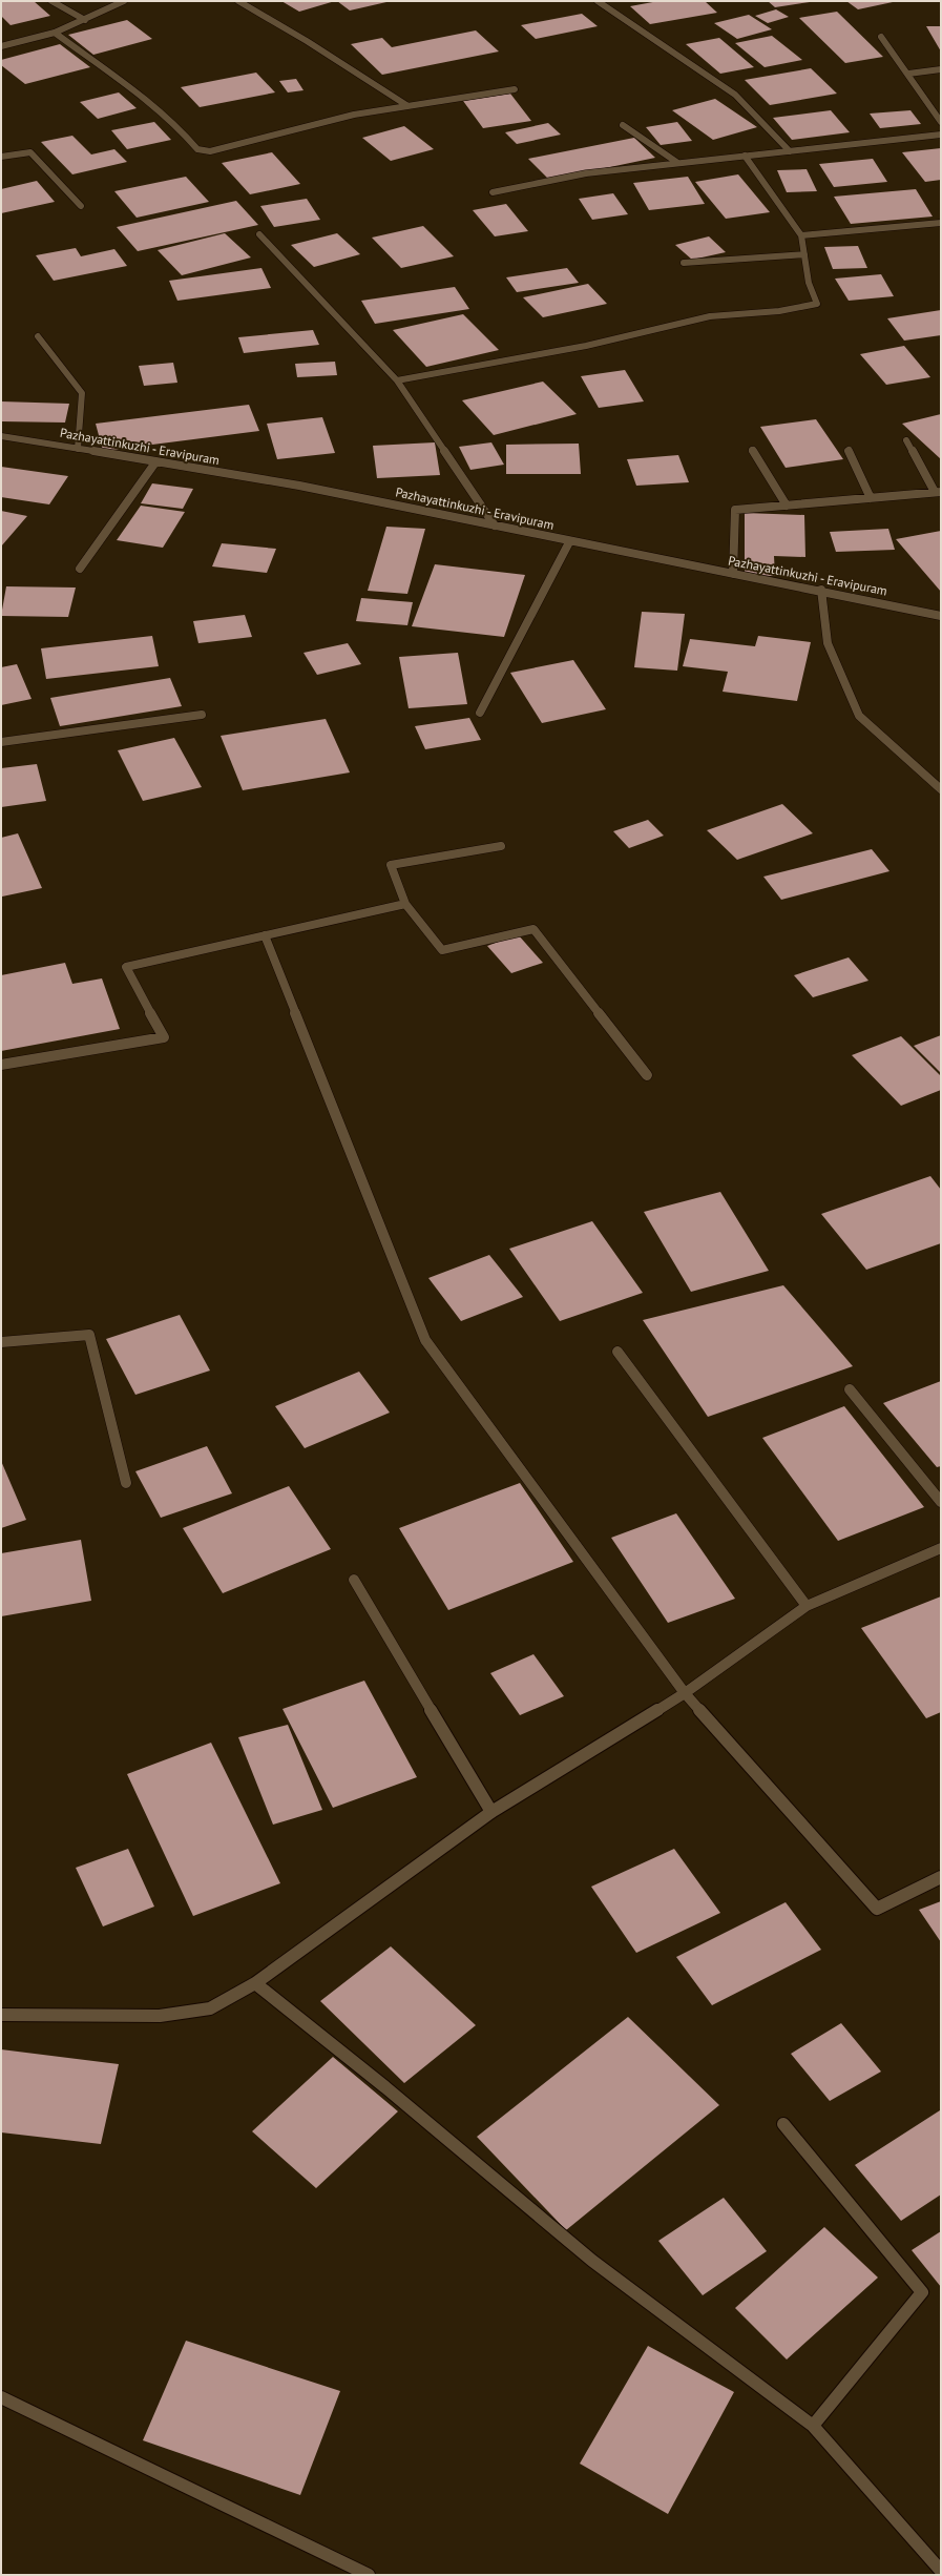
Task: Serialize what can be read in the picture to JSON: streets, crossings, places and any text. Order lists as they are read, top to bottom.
{
  "streets": {
    "street": ["Pazhayattinkuzhi - Eravipuram"]
  }
}
